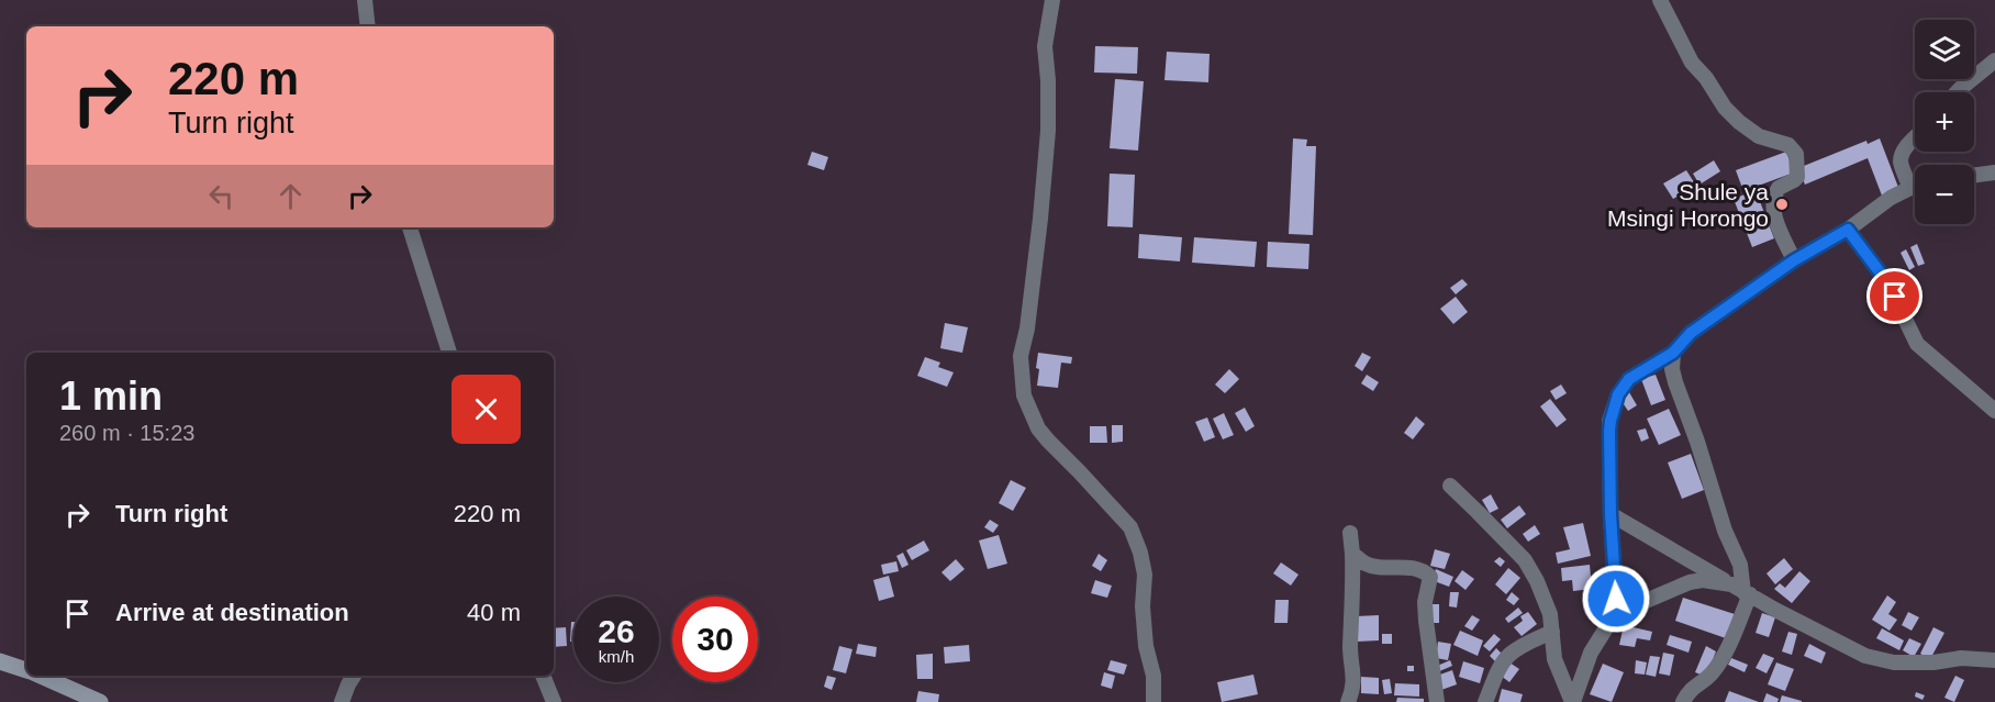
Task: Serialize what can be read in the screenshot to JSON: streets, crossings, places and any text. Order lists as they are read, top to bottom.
{
  "places": ["Shule ya Msingi Horongo"],
  "page": {
    "map_buttons": ["+", "−"],
    "turn": ["220 m", "Turn right"],
    "heading": ["1 min", "260 m · 15:23"],
    "list": [
      {
        "name": "Turn right",
        "value": "220 m"
      },
      {
        "name": "Arrive at destination",
        "value": "40 m"
      }
    ],
    "speed": "26 km/h",
    "limit": "30"
  }
}
